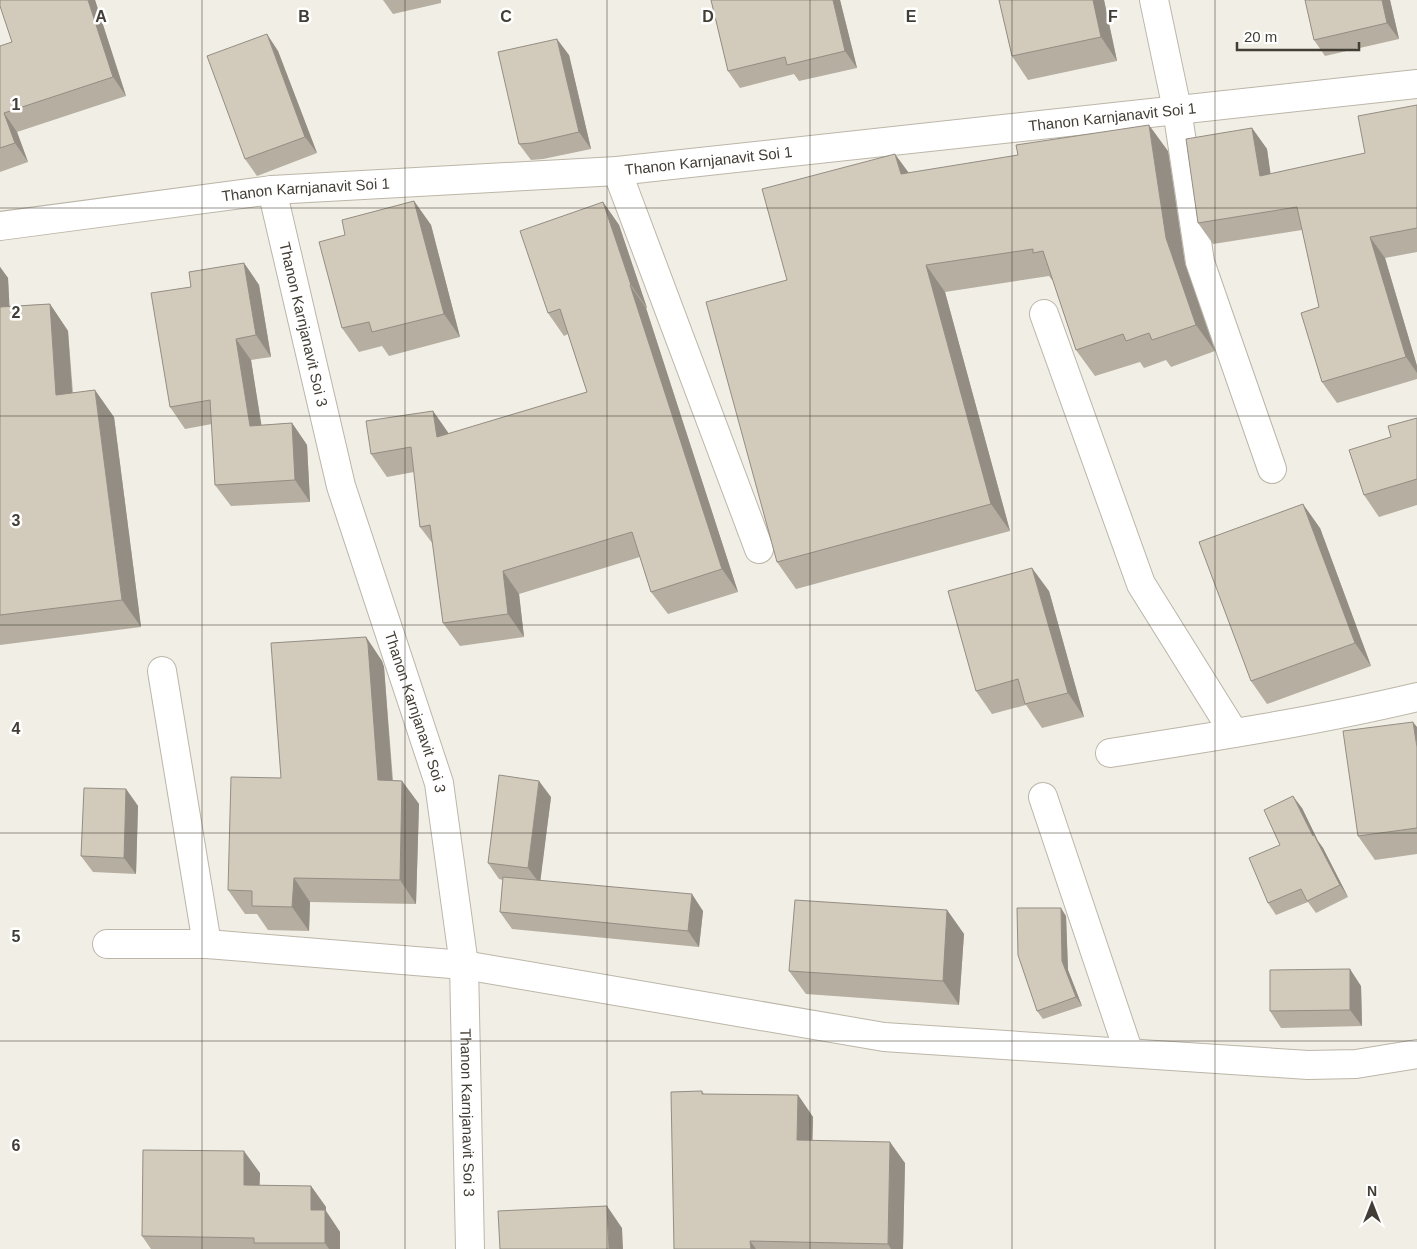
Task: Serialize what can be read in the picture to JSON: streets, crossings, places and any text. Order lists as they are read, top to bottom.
{
  "streets": {
    "street": ["Thanon Karnjanavit Soi 1", "Thanon Karnjanavit Soi 3"]
  },
  "crossings": [
    ["Thanon Karnjanavit Soi 1", "Thanon Karnjanavit Soi 3"]
  ],
  "scale_bar": "20 m",
  "north": "top",
  "grid": {
    "columns": [
      "A",
      "B",
      "C",
      "D",
      "E",
      "F"
    ],
    "rows": [
      "1",
      "2",
      "3",
      "4",
      "5",
      "6"
    ]
  }
}
